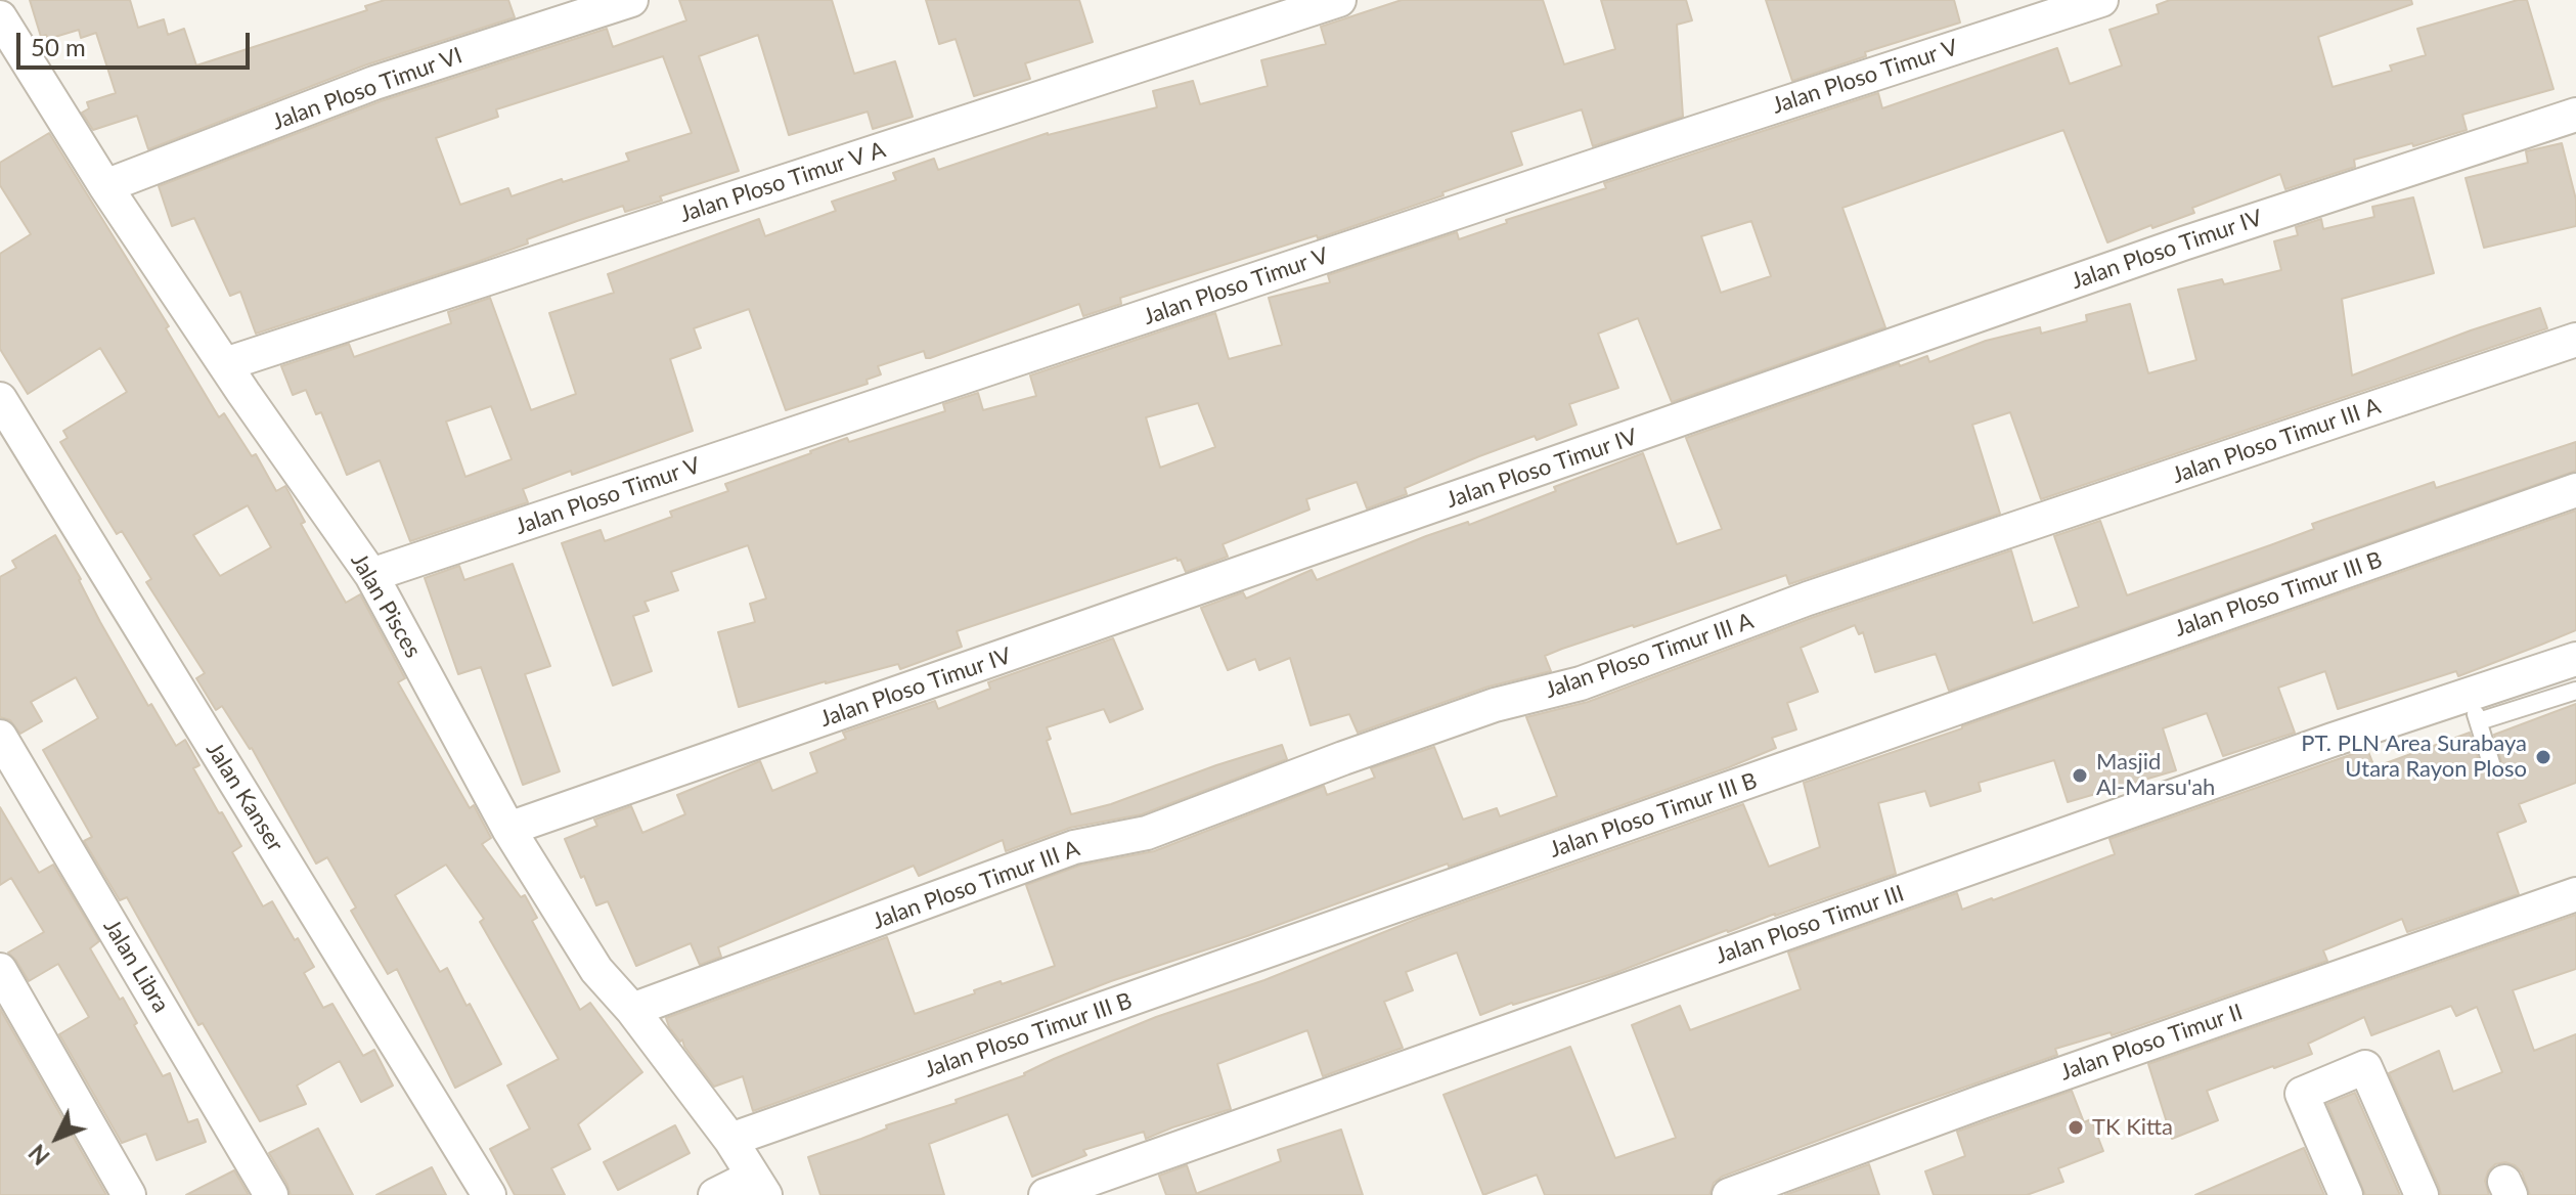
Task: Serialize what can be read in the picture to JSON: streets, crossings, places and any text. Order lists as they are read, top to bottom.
{
  "streets": {
    "street": [
      "Jalan Ploso Timur V",
      "Jalan Ploso Timur VI",
      "Jalan Ploso Timur V A",
      "Jalan Ploso Timur IV",
      "Jalan Ploso Timur III A",
      "Jalan Ploso Timur III B",
      "Jalan Pisces",
      "Jalan Kanser",
      "Jalan Ploso Timur III",
      "Jalan Libra",
      "Jalan Ploso Timur II"
    ]
  },
  "crossings": [
    ["Jalan Ploso Timur V", "Jalan Pisces"],
    ["Jalan Ploso Timur VI", "Jalan Pisces"],
    ["Jalan Ploso Timur V A", "Jalan Pisces"],
    ["Jalan Ploso Timur IV", "Jalan Pisces"],
    ["Jalan Ploso Timur III A", "Jalan Pisces"],
    ["Jalan Ploso Timur III B", "Jalan Pisces"]
  ],
  "places": ["PT. PLN Area Surabaya Utara Rayon Ploso", "Masjid Al-Marsu'ah", "TK Kitta"],
  "scale_bar": "50 m",
  "north": "bottom left"
}
